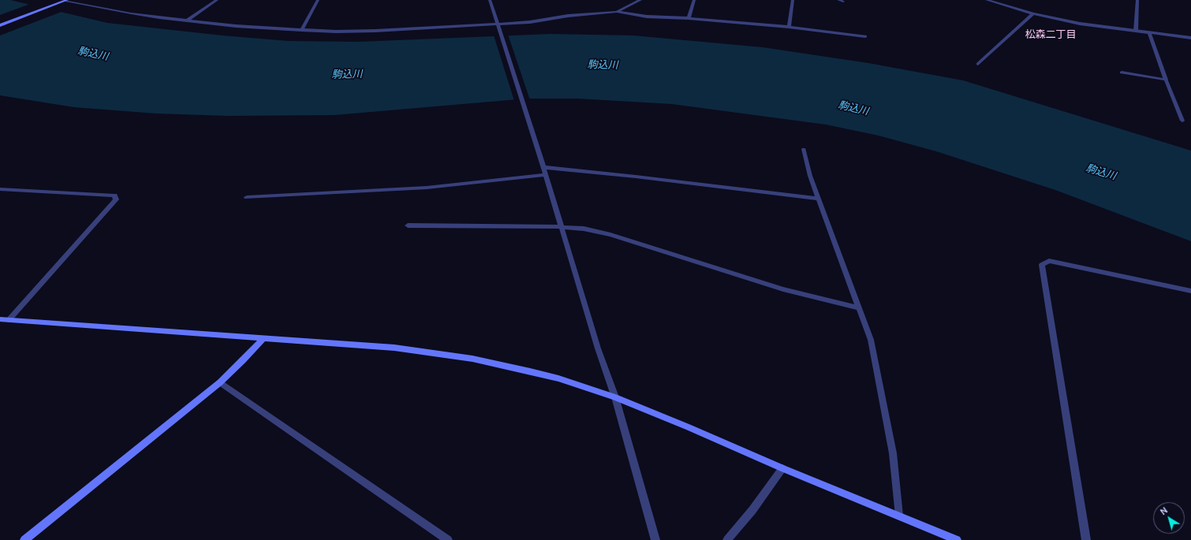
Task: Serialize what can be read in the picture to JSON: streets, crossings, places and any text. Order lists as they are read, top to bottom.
{
  "districts": ["松森二丁目"],
  "water": ["駒込川"],
  "north": "top left"
}
